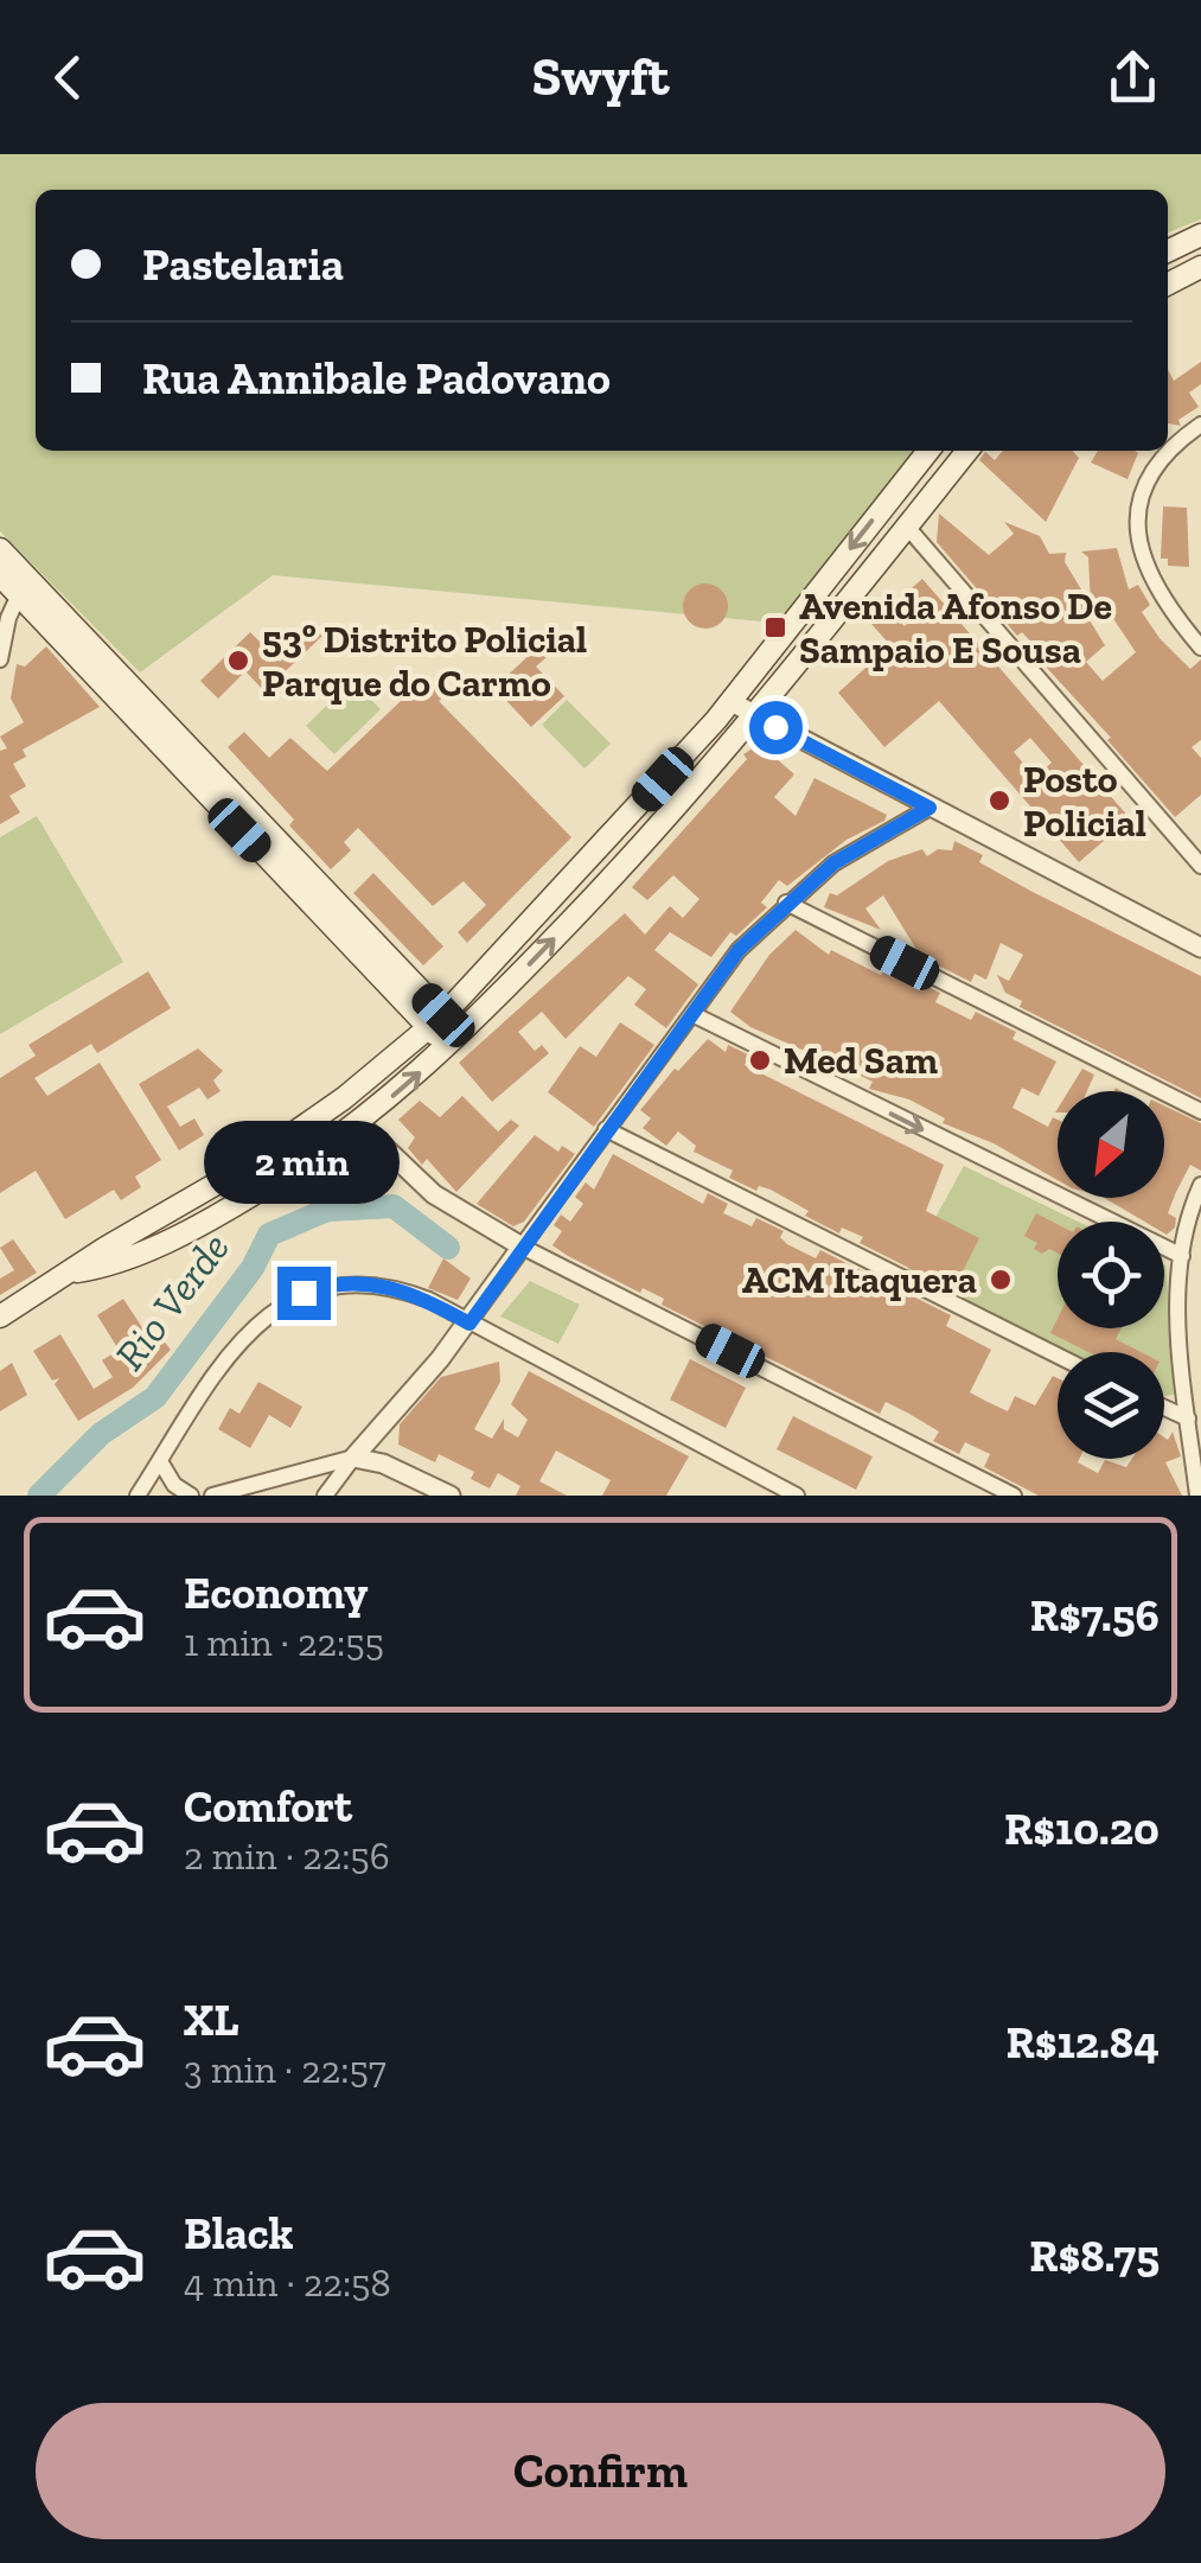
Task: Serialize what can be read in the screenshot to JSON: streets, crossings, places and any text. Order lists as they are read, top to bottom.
{
  "water": ["Rio Verde"],
  "places": {
    "transit": ["Avenida Afonso De Sampaio E Sousa"],
    "other": [
      "53º Distrito Policial Parque do Carmo",
      "Posto Policial",
      "Med Sam",
      "ACM Itaquera"
    ]
  },
  "north": "bottom left",
  "page": {
    "header": "Swyft",
    "banner": ["Pastelaria", "Rua Annibale Padovano"],
    "bubble": "2 min",
    "list": [
      {
        "name": "Economy",
        "note": "1 min · 22:55",
        "value": "R$7.56"
      },
      {
        "name": "Comfort",
        "note": "2 min · 22:56",
        "value": "R$10.20"
      },
      {
        "name": "XL",
        "note": "3 min · 22:57",
        "value": "R$12.84"
      },
      {
        "name": "Black",
        "note": "4 min · 22:58",
        "value": "R$8.75"
      }
    ],
    "buttons": "Confirm"
  }
}
